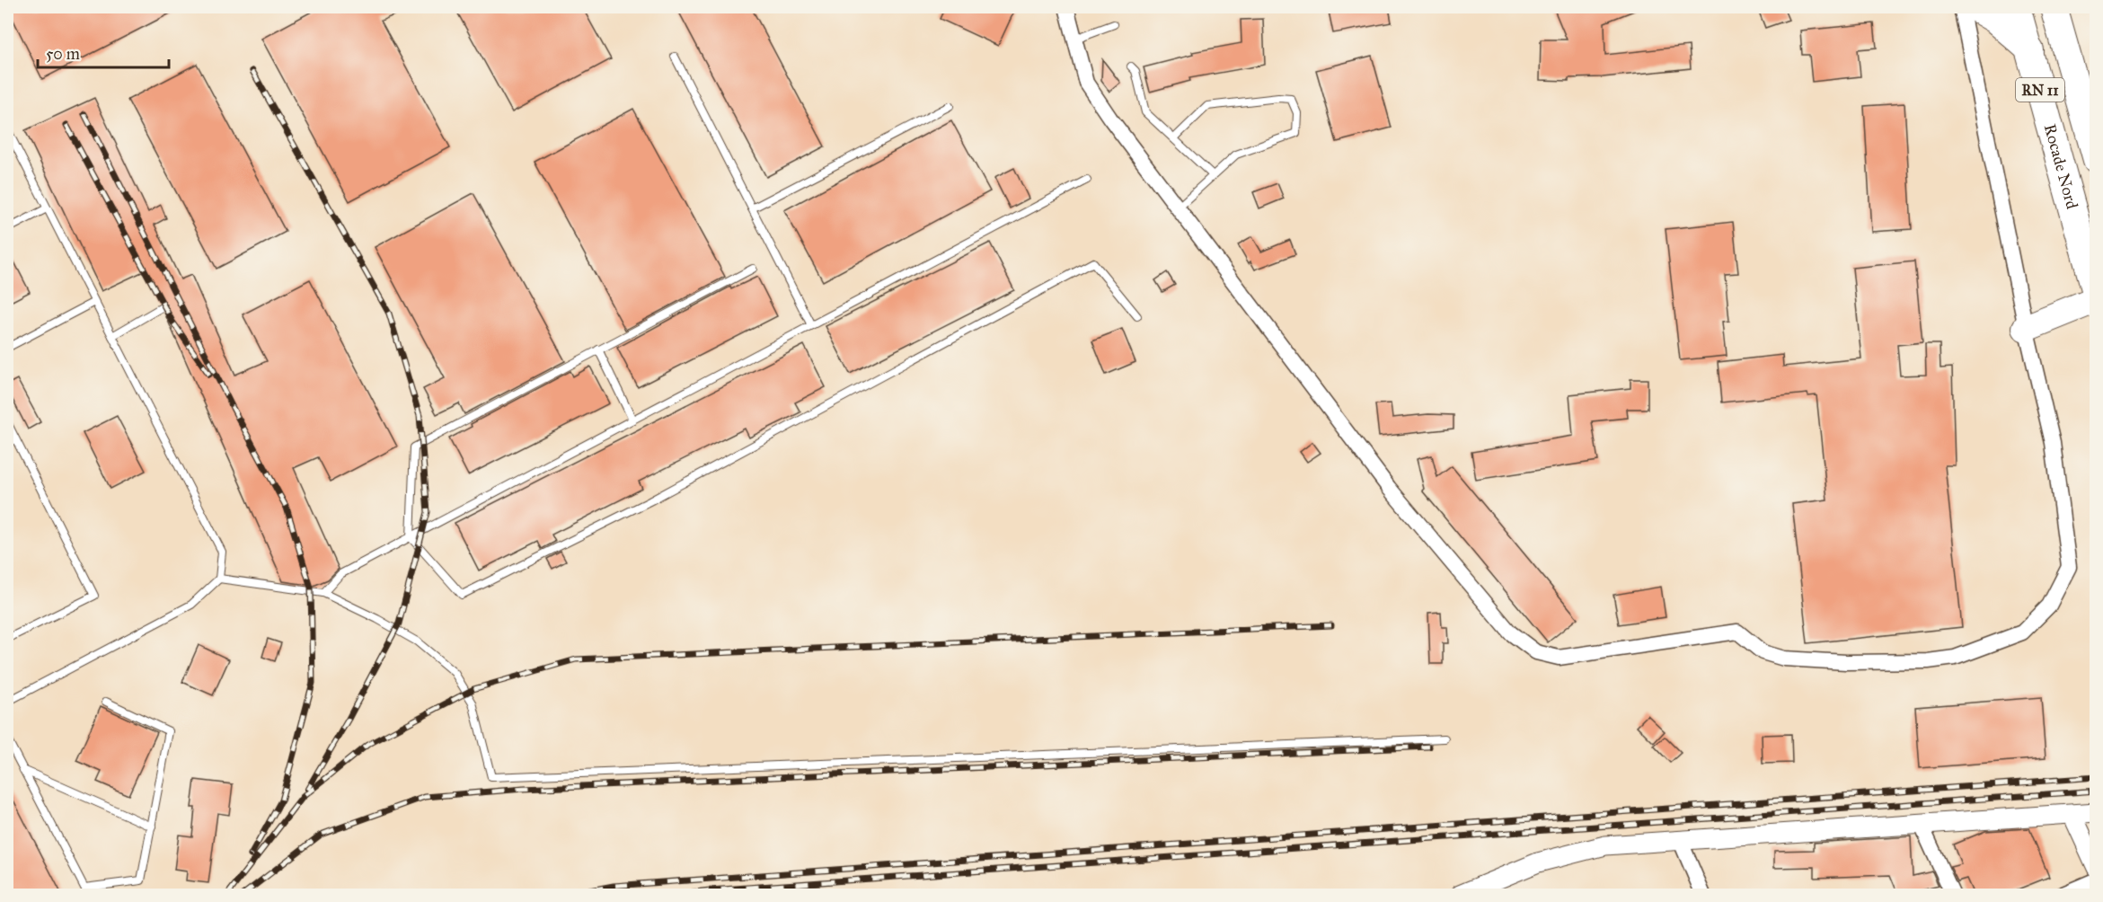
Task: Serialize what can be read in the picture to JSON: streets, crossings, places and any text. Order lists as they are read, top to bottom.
{
  "streets": {
    "highway": ["RN 11", "Rocade Nord"]
  },
  "scale_bar": "50 m"
}
